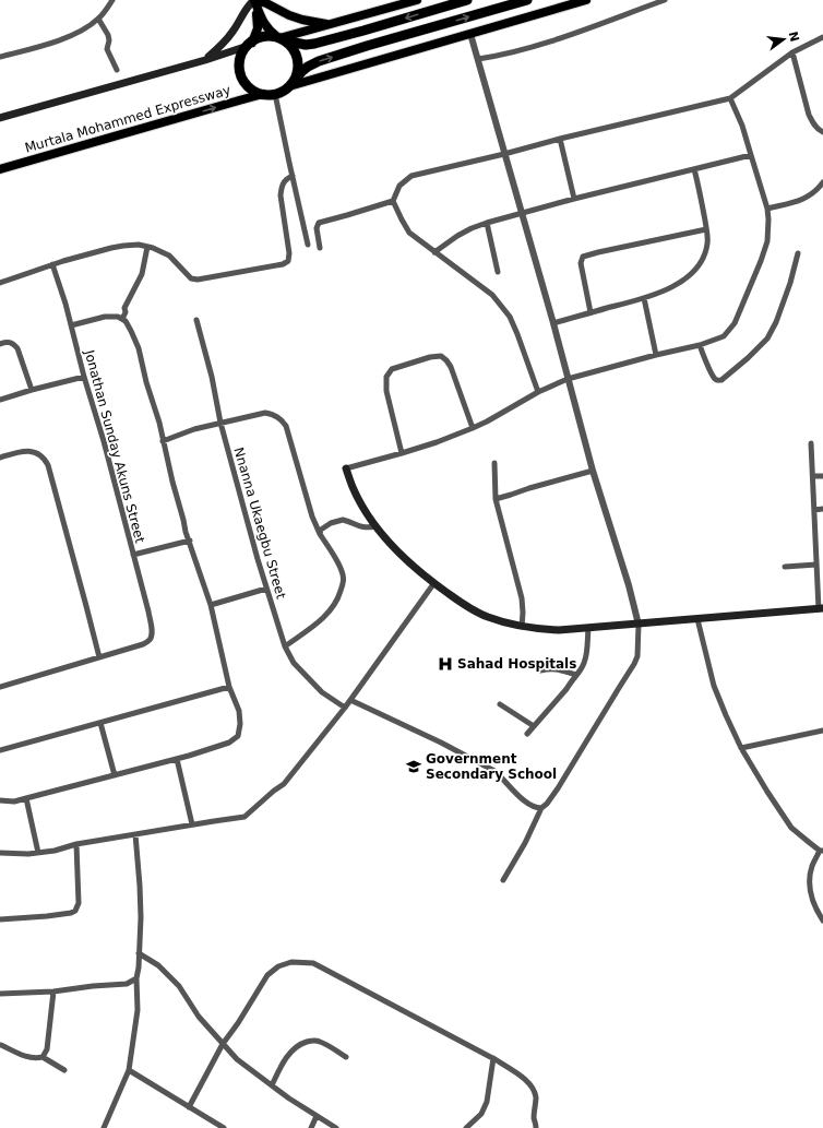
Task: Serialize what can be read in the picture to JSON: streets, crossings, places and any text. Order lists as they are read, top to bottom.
{
  "streets": {
    "main road": ["Murtala Mohammed Expressway"],
    "street": ["Jonathan Sunday Akuns Street", "Nnanna Ukaegbu Street"]
  },
  "places": {
    "hospital": ["Sahad Hospitals"],
    "school or university": ["Government Secondary School"]
  },
  "north": "right"
}
